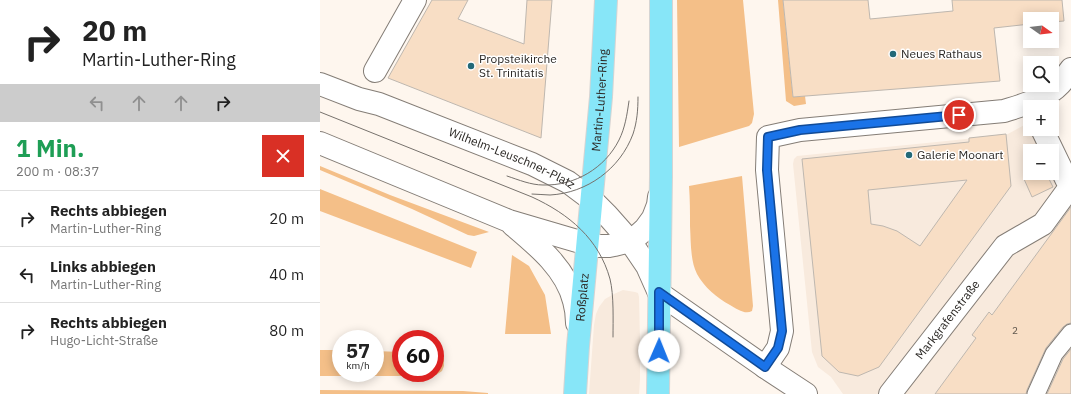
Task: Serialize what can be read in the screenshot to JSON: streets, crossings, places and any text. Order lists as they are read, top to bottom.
{
  "streets": {
    "main road": ["Martin-Luther-Ring", "Roßplatz"],
    "street": ["Wilhelm-Leuschner-Platz", "Markgrafenstraße"]
  },
  "crossings": [
    ["Martin-Luther-Ring", "Wilhelm-Leuschner-Platz"],
    ["Martin-Luther-Ring", "Roßplatz"],
    ["Wilhelm-Leuschner-Platz", "Roßplatz"]
  ],
  "places": ["Neues Rathaus", "Propsteikirche St. Trinitatis", "Galerie Moonart"],
  "house_numbers": ["2"],
  "north": "right",
  "page": {
    "turn": ["20 m", "Martin-Luther-Ring"],
    "map_buttons": ["+", "−"],
    "heading": ["1 Min.", "200 m · 08:37"],
    "list": [
      {
        "name": "Rechts abbiegen",
        "note": "Martin-Luther-Ring",
        "value": "20 m"
      },
      {
        "name": "Links abbiegen",
        "note": "Martin-Luther-Ring",
        "value": "40 m"
      },
      {
        "name": "Rechts abbiegen",
        "note": "Hugo-Licht-Straße",
        "value": "80 m"
      }
    ],
    "speed": "57 km/h",
    "limit": "60"
  }
}
